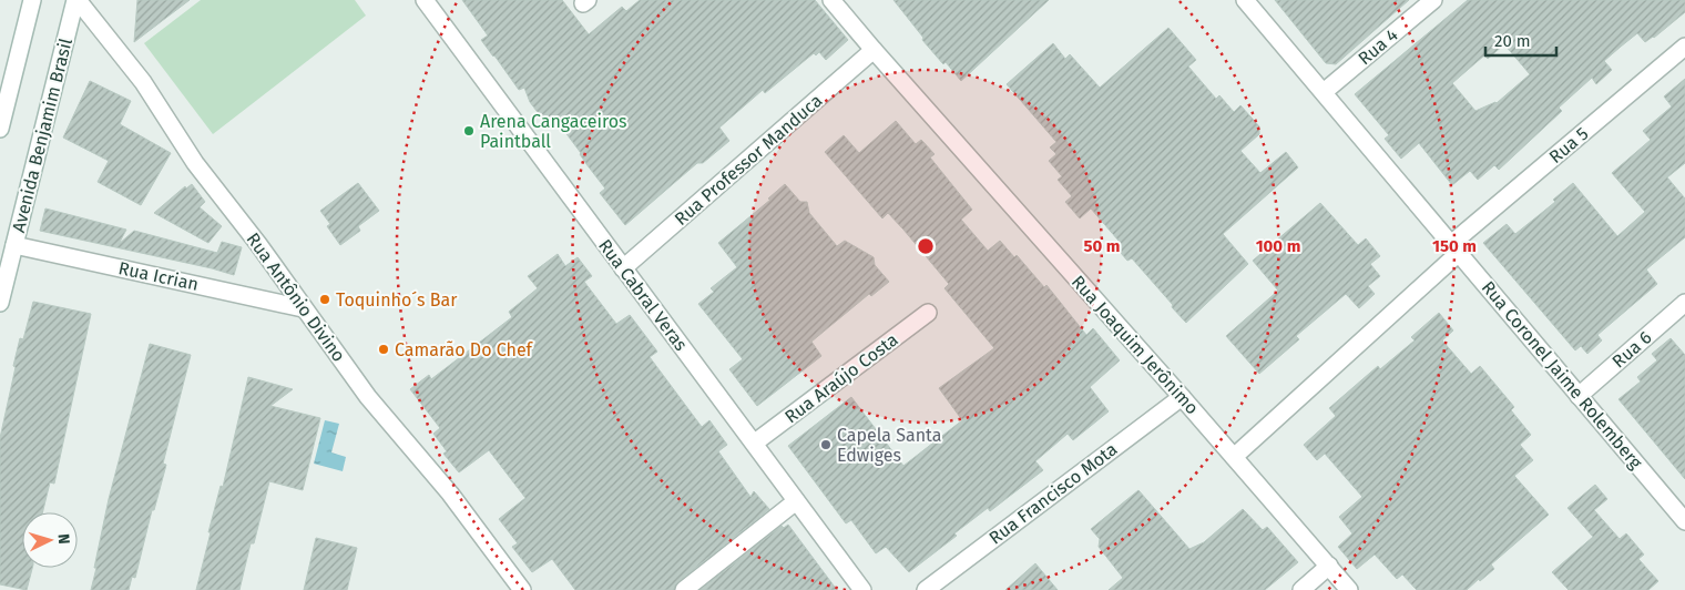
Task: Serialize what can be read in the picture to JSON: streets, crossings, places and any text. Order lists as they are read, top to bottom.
{
  "streets": {
    "street": [
      "Rua 4",
      "Avenida Benjamim Brasil",
      "Rua 5",
      "Rua Professor Manduca",
      "Rua Icrian",
      "Rua Cabral Veras",
      "Rua Antônio Divino",
      "Rua Joaquim Jerônimo",
      "Rua 6",
      "Rua Coronel Jaime Rolemberg",
      "Rua Araújo Costa",
      "Rua Francisco Mota"
    ]
  },
  "crossings": [
    ["Rua 4", "Rua Coronel Jaime Rolemberg"],
    ["Avenida Benjamim Brasil", "Rua Icrian"],
    ["Avenida Benjamim Brasil", "Rua Antônio Divino"],
    ["Rua 5", "Rua Joaquim Jerônimo"],
    ["Rua 5", "Rua Coronel Jaime Rolemberg"],
    ["Rua Professor Manduca", "Rua Cabral Veras"],
    ["Rua Professor Manduca", "Rua Joaquim Jerônimo"],
    ["Rua Icrian", "Rua Antônio Divino"],
    ["Rua Cabral Veras", "Rua Araújo Costa"],
    ["Rua Joaquim Jerônimo", "Rua Francisco Mota"],
    ["Rua 6", "Rua Coronel Jaime Rolemberg"]
  ],
  "places": [
    "Arena Cangaceiros Paintball",
    "Toquinho´s Bar",
    "Camarão Do Chef",
    "Capela Santa Edwiges"
  ],
  "scale_bar": "20 m",
  "north": "right",
  "rings": ["50 m", "100 m", "150 m"]
}
